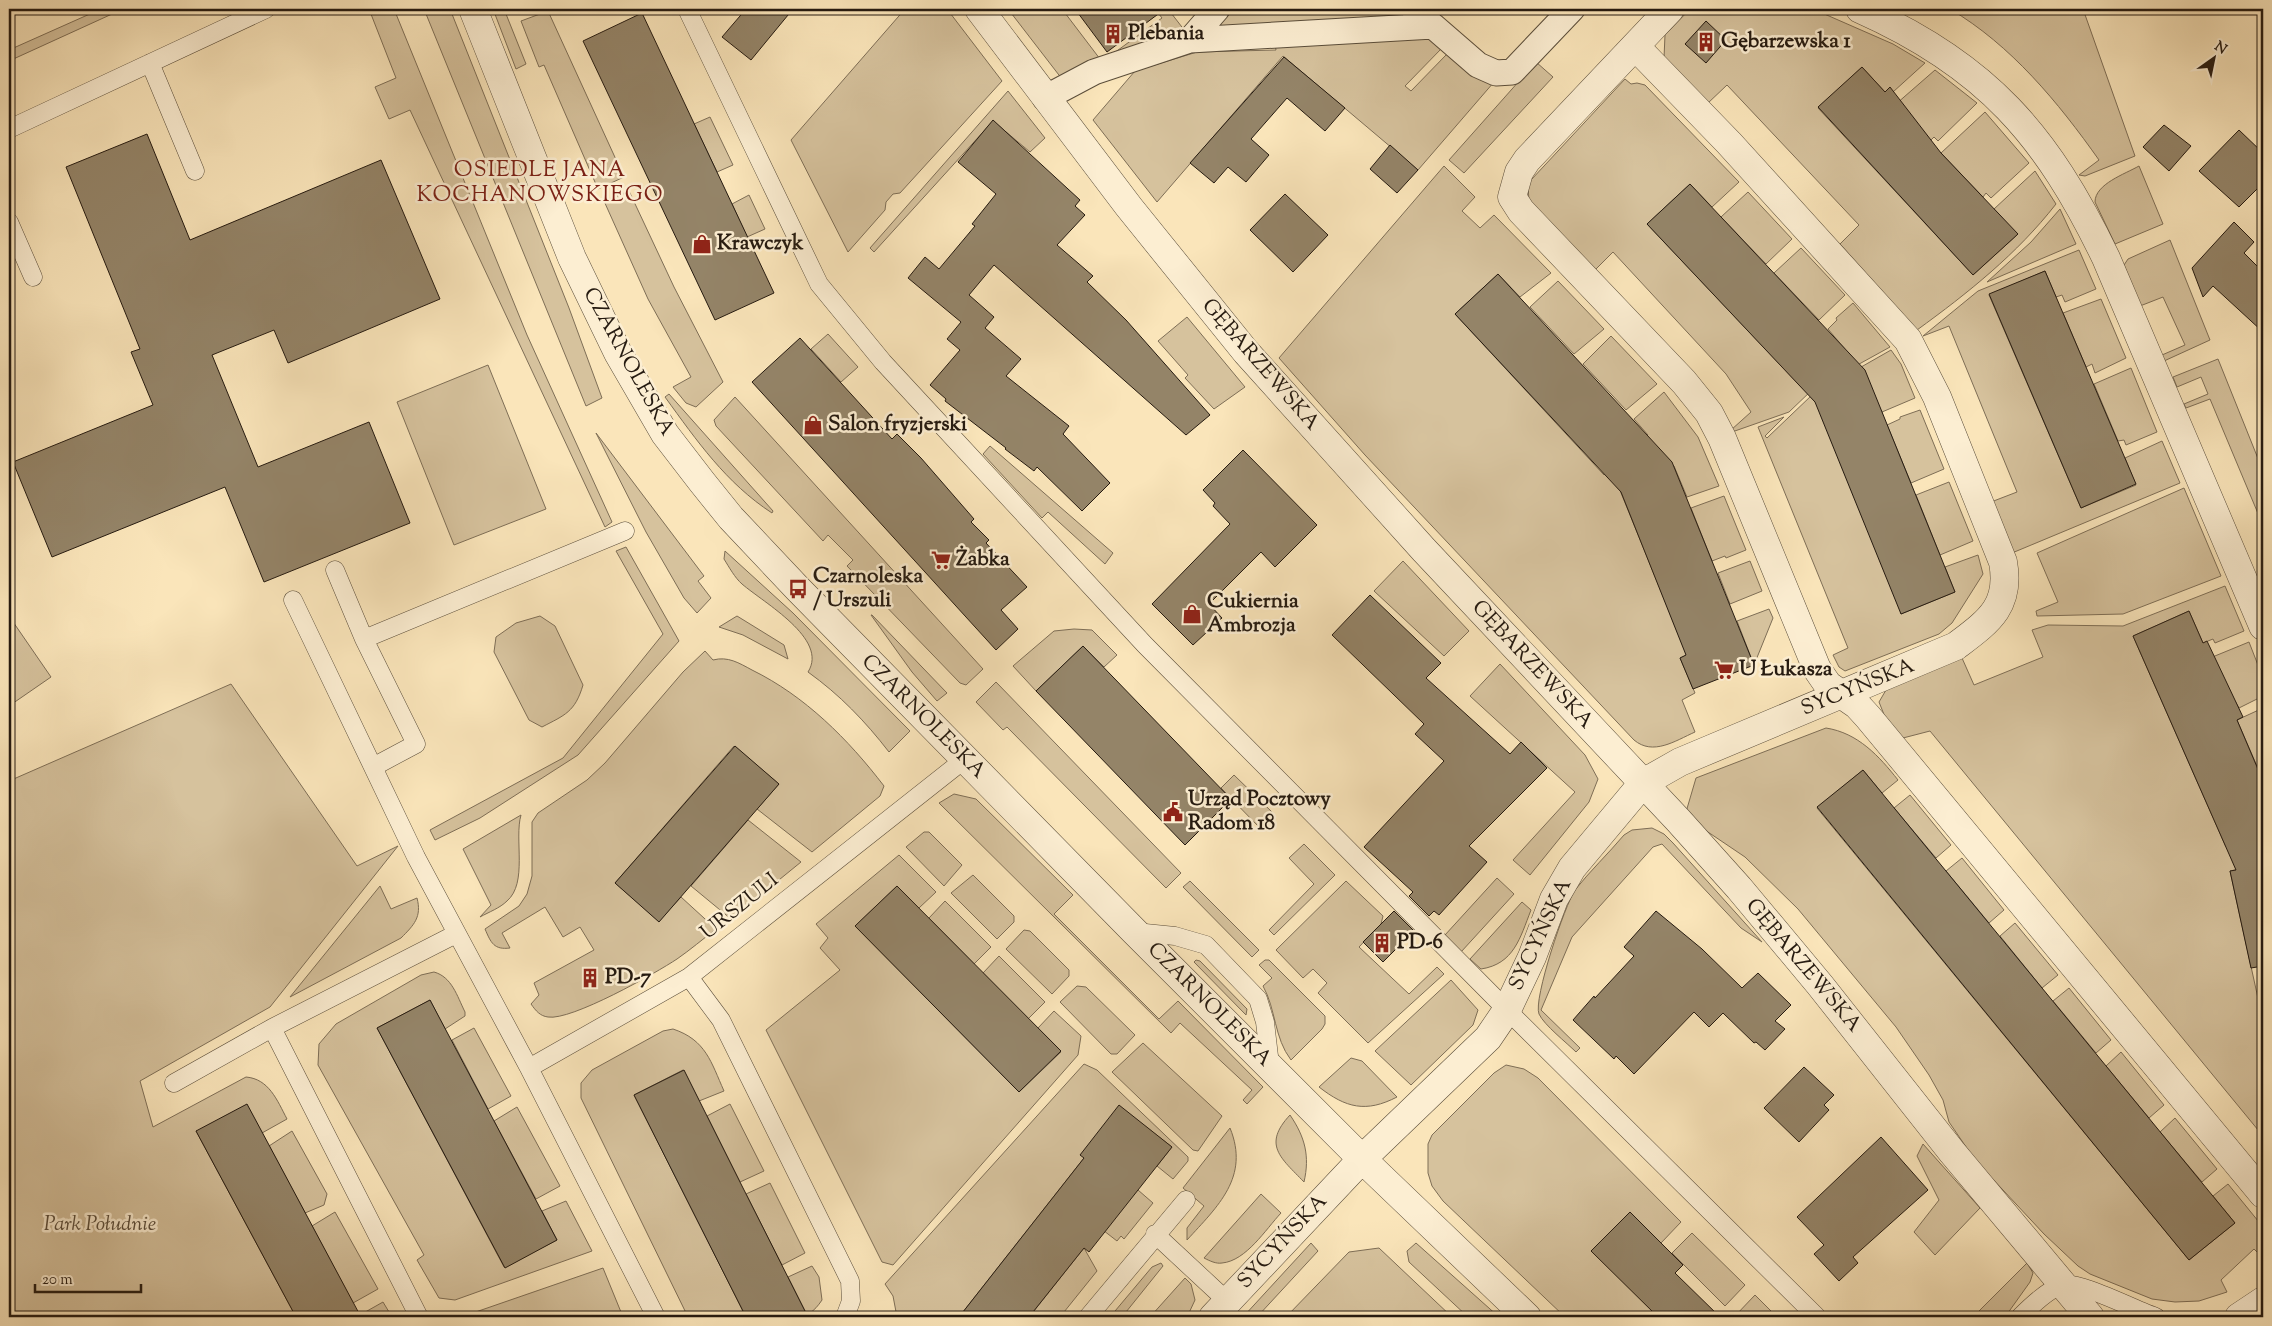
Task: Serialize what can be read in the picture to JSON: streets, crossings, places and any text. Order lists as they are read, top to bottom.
{
  "streets": {
    "street": ["CZARNOLESKA", "GĘBARZEWSKA", "SYCYŃSKA"],
    "lane": ["URSZULI"]
  },
  "crossings": [
    ["CZARNOLESKA", "SYCYŃSKA"],
    ["CZARNOLESKA", "URSZULI"],
    ["GĘBARZEWSKA", "SYCYŃSKA"]
  ],
  "districts": ["OSIEDLE JANA KOCHANOWSKIEGO"],
  "parks": ["Park Południe"],
  "places": {
    "building": [
      "Plebania",
      "Gębarzewska 1",
      "PD-6",
      "PD-7"
    ],
    "shop": ["Krawczyk", "Salon fryzjerski", "Cukiernia Ambrozja"],
    "supermarket": ["Żabka", "U Łukasza"],
    "bus stop": ["Czarnoleska / Urszuli"],
    "public building": ["Urząd Pocztowy Radom 18"]
  },
  "scale_bar": "20 m",
  "north": "top right"
}
